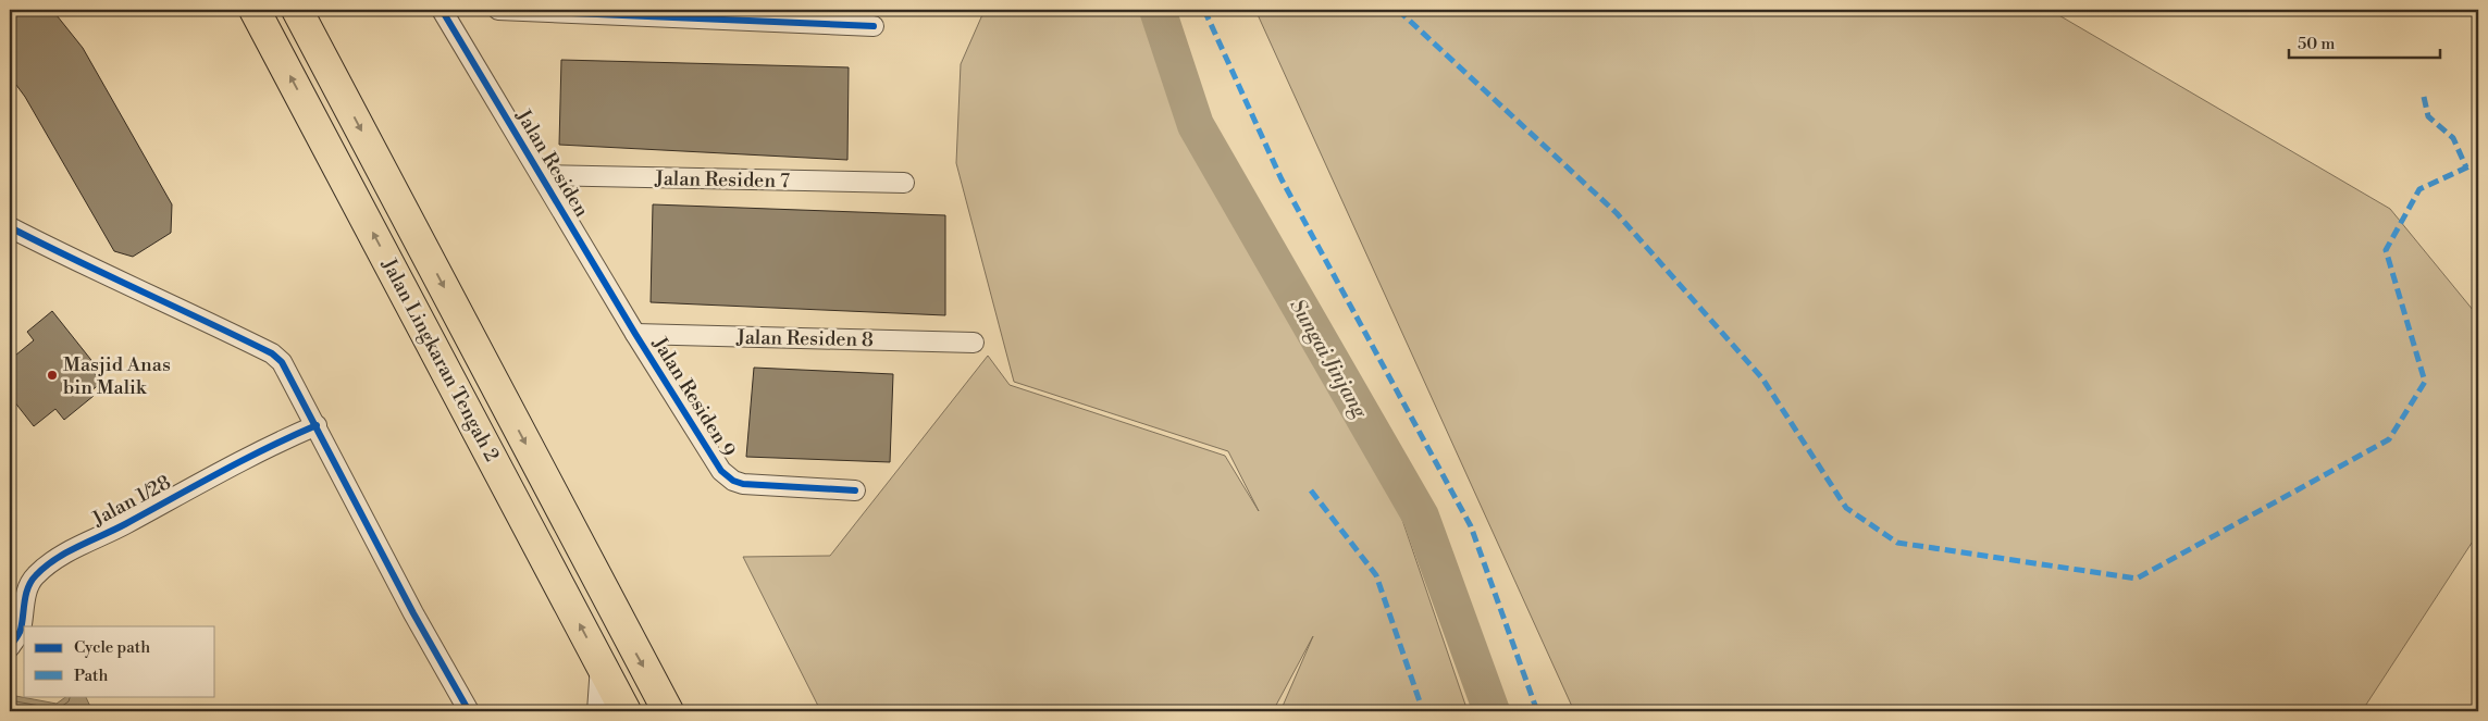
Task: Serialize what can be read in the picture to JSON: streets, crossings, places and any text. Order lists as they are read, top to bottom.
{
  "streets": {
    "highway": ["Jalan Lingkaran Tengah 2"],
    "street": [
      "Jalan Residen",
      "Jalan Residen 7",
      "Jalan Residen 8",
      "Jalan Residen 9",
      "Jalan 1/28"
    ]
  },
  "crossings": [
    ["Jalan Residen", "Jalan Residen 7"],
    ["Jalan Residen", "Jalan Residen 8"],
    ["Jalan Residen", "Jalan Residen 9"],
    ["Jalan Residen 8", "Jalan Residen 9"]
  ],
  "water": ["Sungai Jinjang"],
  "places": ["Masjid Anas bin Malik"],
  "legend": ["Cycle path", "Path"],
  "scale_bar": "50 m"
}
